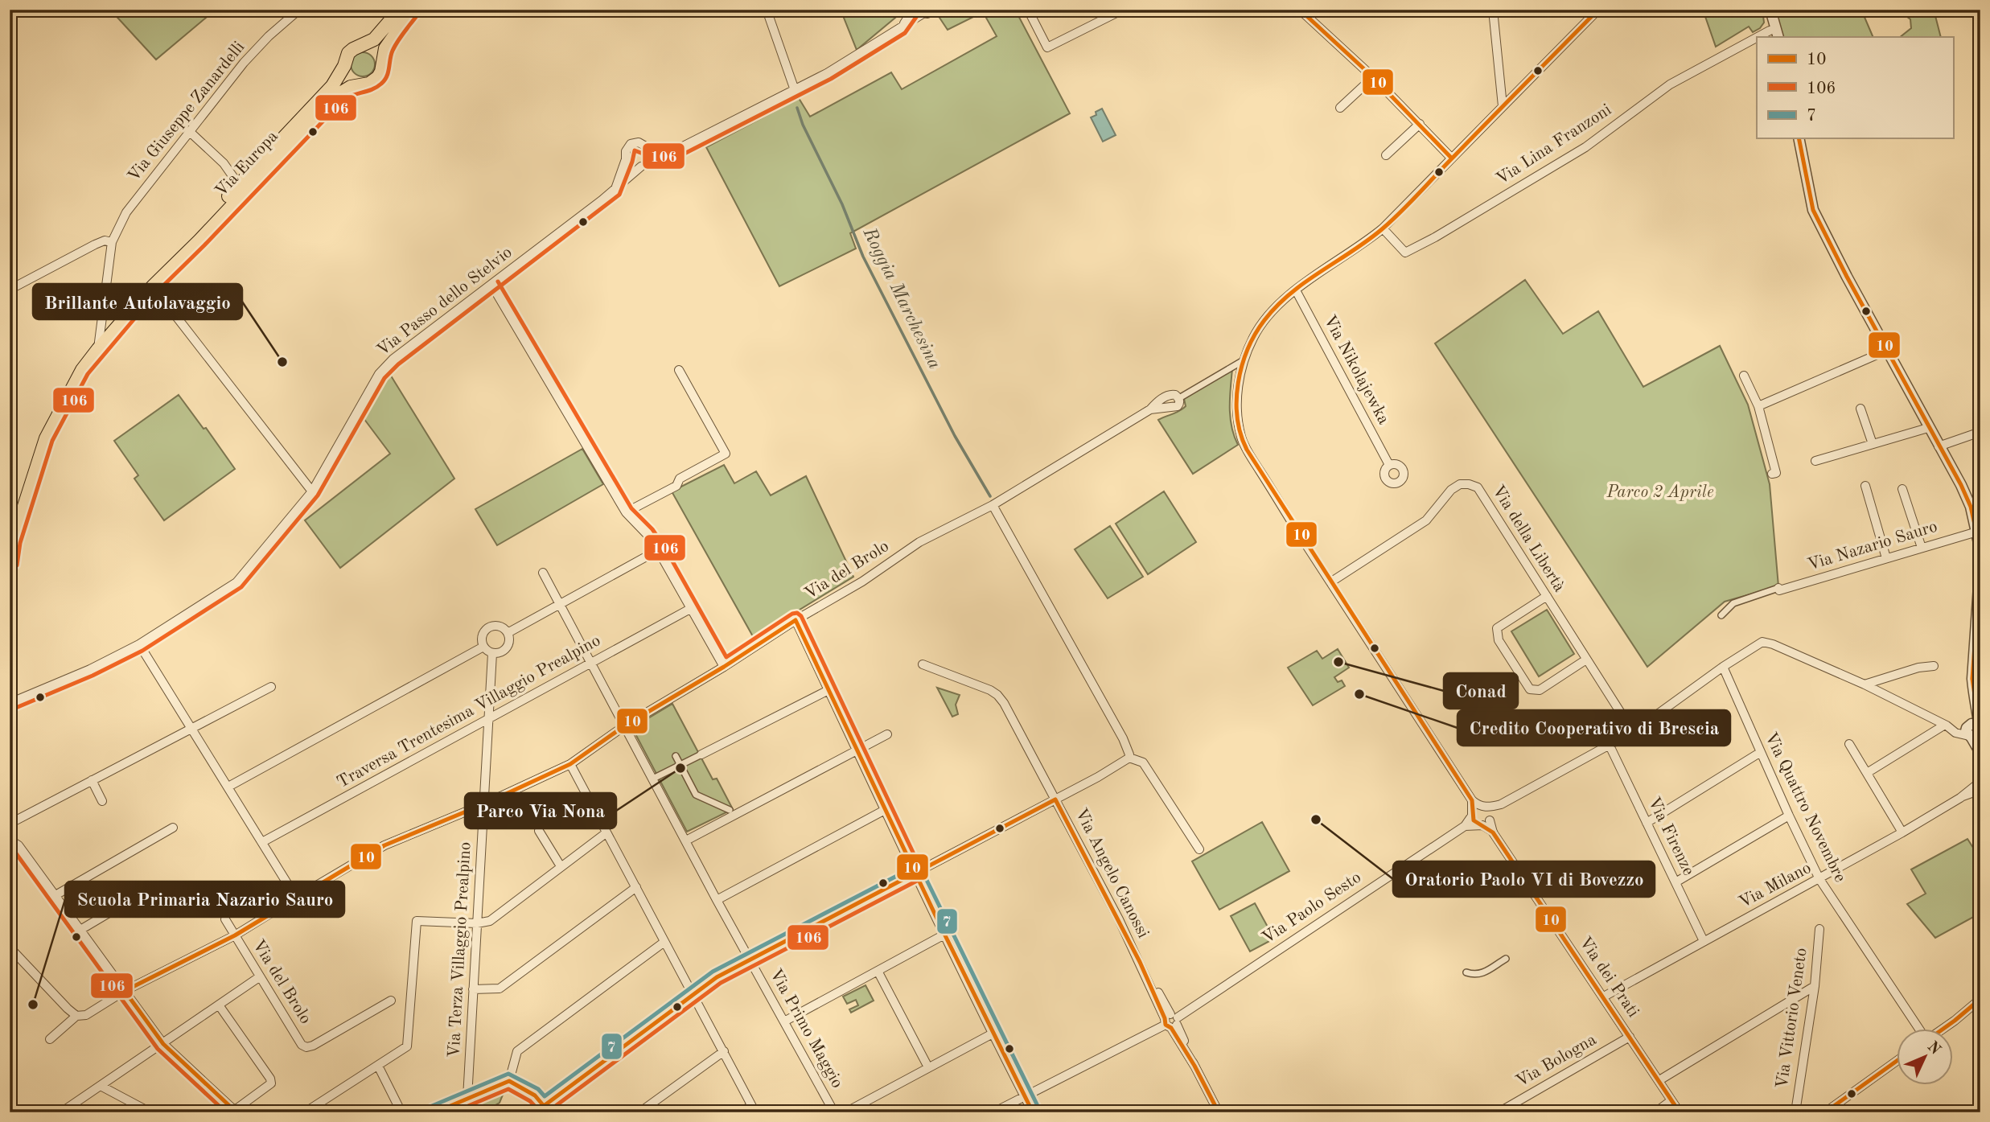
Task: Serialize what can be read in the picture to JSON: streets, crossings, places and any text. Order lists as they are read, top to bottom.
{
  "streets": {
    "main road": ["Via Europa"],
    "street": [
      "Via Giuseppe Zanardelli",
      "Via Lina Franzoni",
      "Via Passo dello Stelvio",
      "Via Nikolajewka",
      "Via della Libertà",
      "Via Nazario Sauro",
      "Via del Brolo",
      "Traversa Trentesima Villaggio Prealpino",
      "Via Quattro Novembre",
      "Via Firenze",
      "Via Angelo Canossi",
      "Via Milano",
      "Via Paolo Sesto",
      "Via Terza Villaggio Prealpino",
      "Via dei Prati",
      "Via Vittorio Veneto",
      "Via Primo Maggio",
      "Via Bologna"
    ]
  },
  "crossings": [
    ["Via Lina Franzoni", "Via dei Prati"],
    ["Via Nikolajewka", "Via dei Prati"],
    ["Via della Libertà", "Via dei Prati"],
    ["Via del Brolo", "Via Terza Villaggio Prealpino"],
    ["Via del Brolo", "Via dei Prati"],
    ["Via del Brolo", "Via Primo Maggio"],
    ["Traversa Trentesima Villaggio Prealpino", "Via Terza Villaggio Prealpino"],
    ["Traversa Trentesima Villaggio Prealpino", "Via Primo Maggio"],
    ["Via Quattro Novembre", "Via Milano"],
    ["Via Firenze", "Via Milano"],
    ["Via Angelo Canossi", "Via Paolo Sesto"],
    ["Via Angelo Canossi", "Via Primo Maggio"],
    ["Via Milano", "Via dei Prati"],
    ["Via Paolo Sesto", "Via dei Prati"],
    ["Via dei Prati", "Via Bologna"]
  ],
  "water": ["Roggia Marchesina"],
  "parks": ["Parco 2 Aprile"],
  "places": [
    "Brillante Autolavaggio",
    "Conad",
    "Credito Cooperativo di Brescia",
    "Parco Via Nona",
    "Oratorio Paolo VI di Bovezzo",
    "Scuola Primaria Nazario Sauro"
  ],
  "lines": ["transit line 10", "transit line 106", "transit line 7"],
  "legend": ["10", "106", "7"],
  "north": "top right"
}
